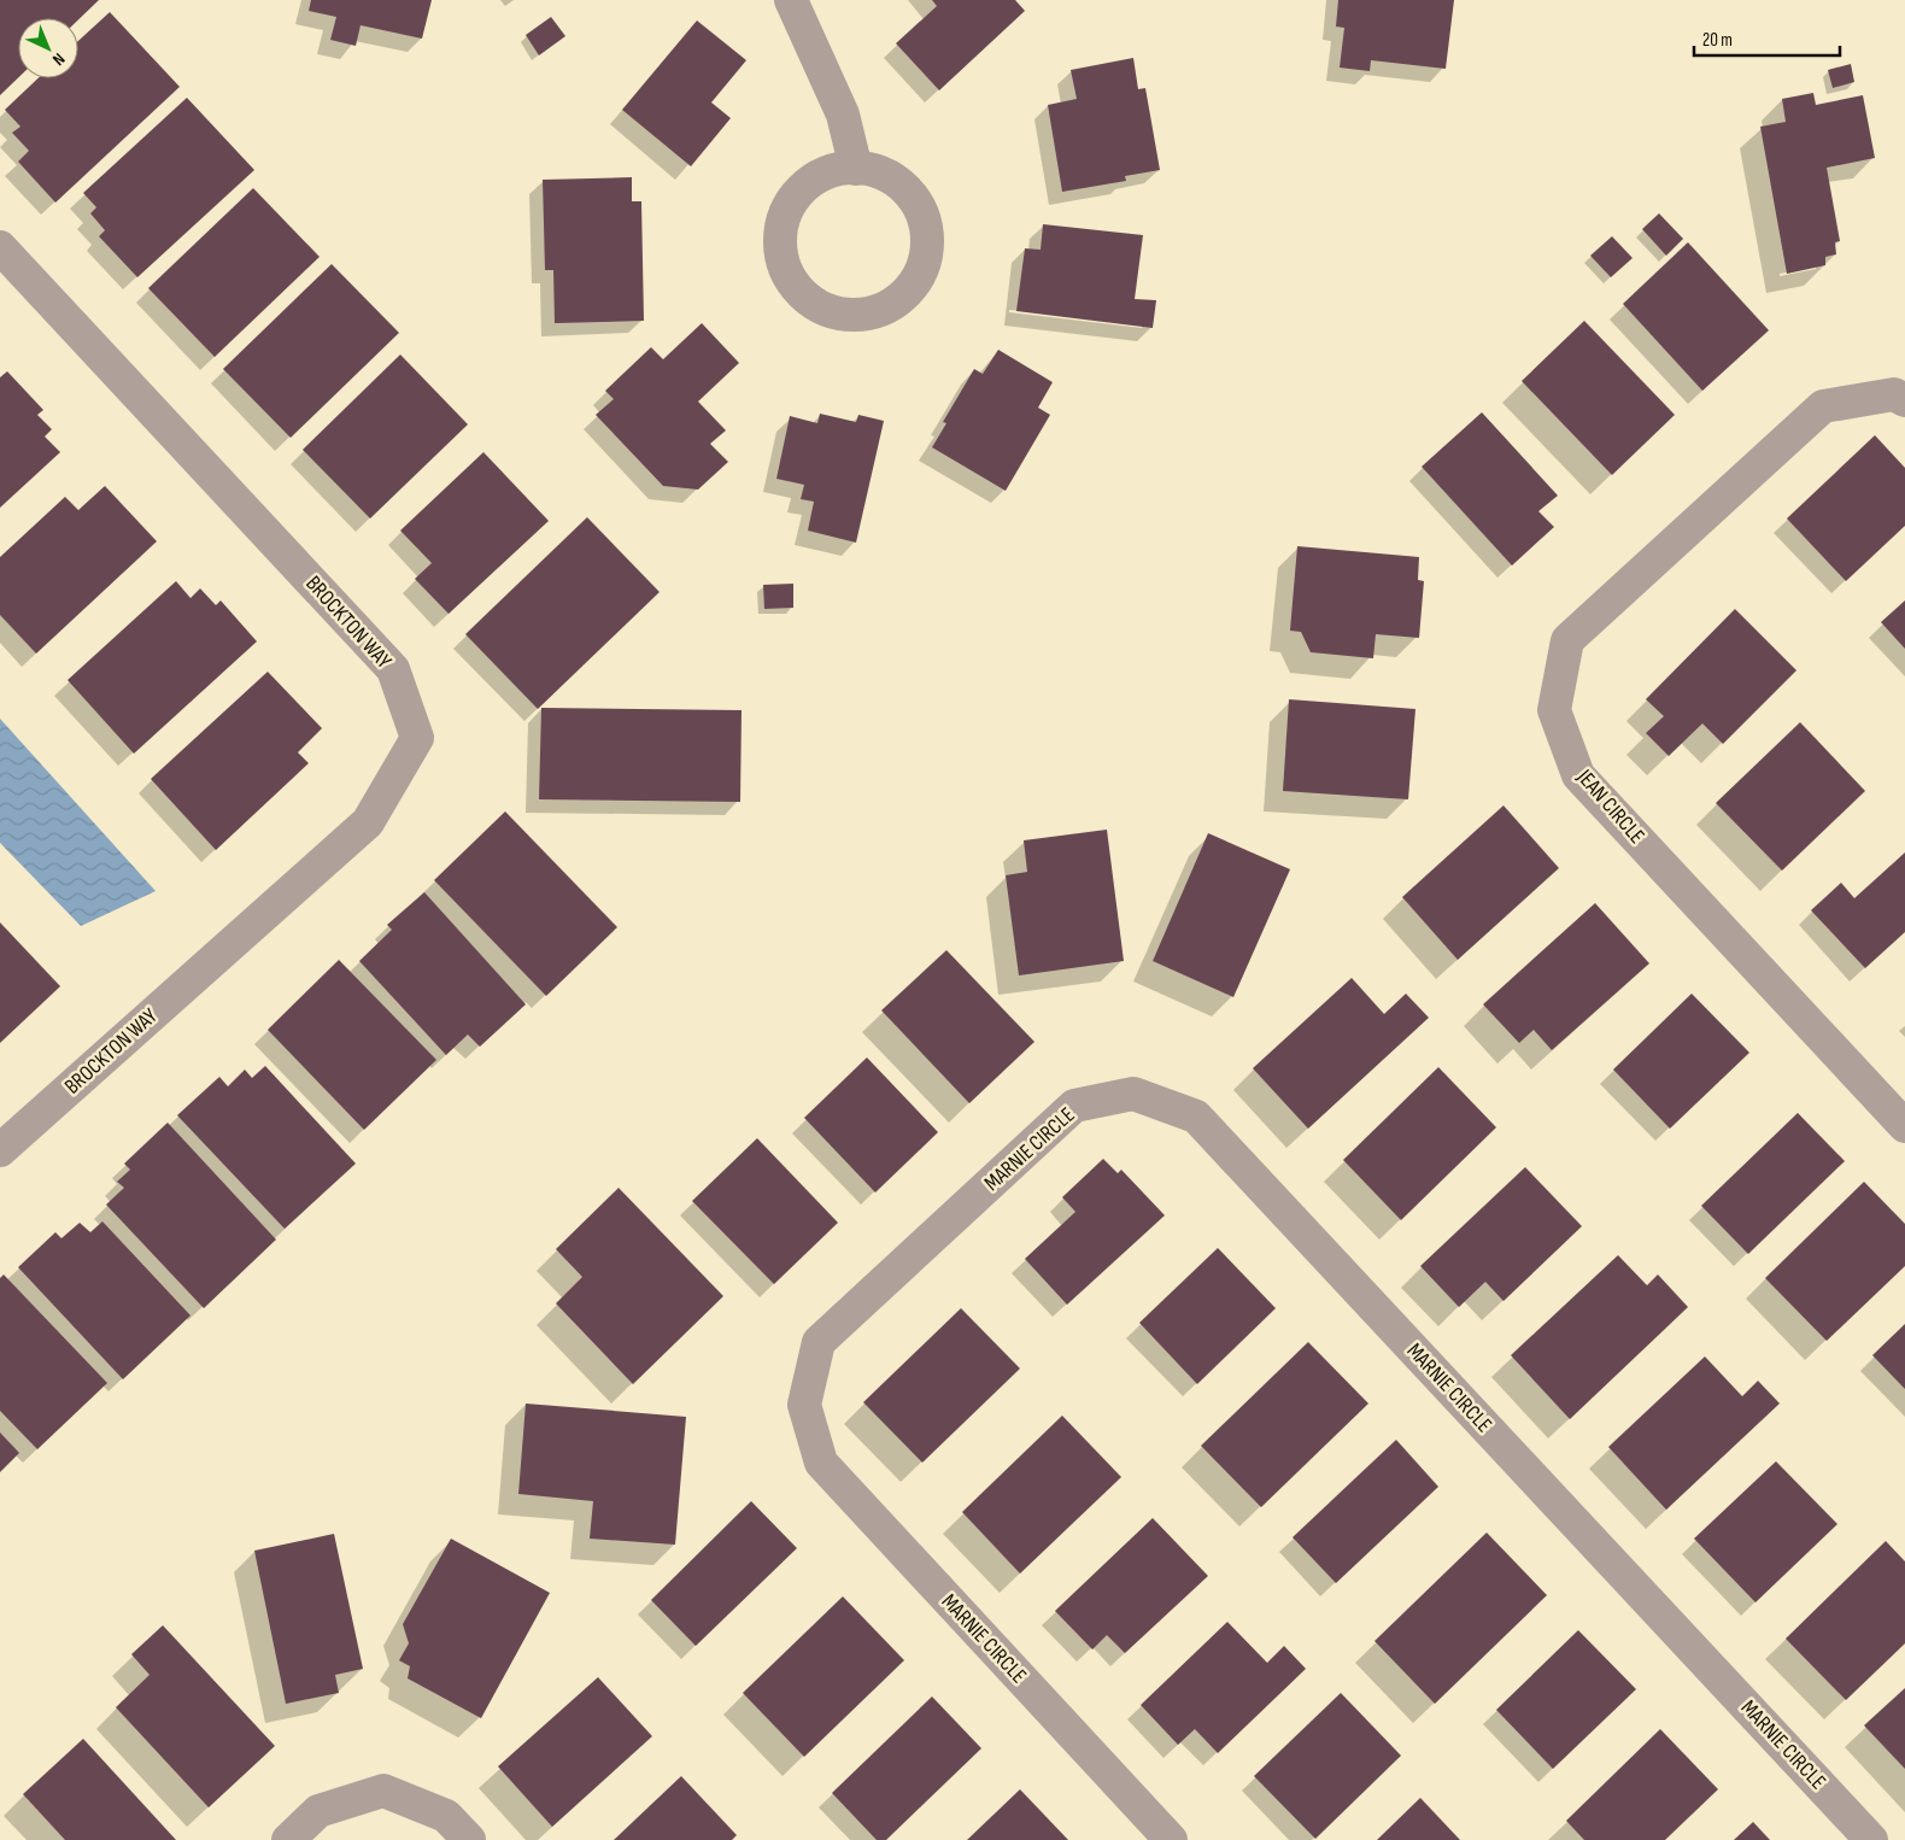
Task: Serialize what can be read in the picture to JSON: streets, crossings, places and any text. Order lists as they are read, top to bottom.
{
  "streets": {
    "street": ["BROCKTON WAY", "JEAN CIRCLE", "MARNIE CIRCLE"]
  },
  "scale_bar": "20 m",
  "north": "bottom right"
}
